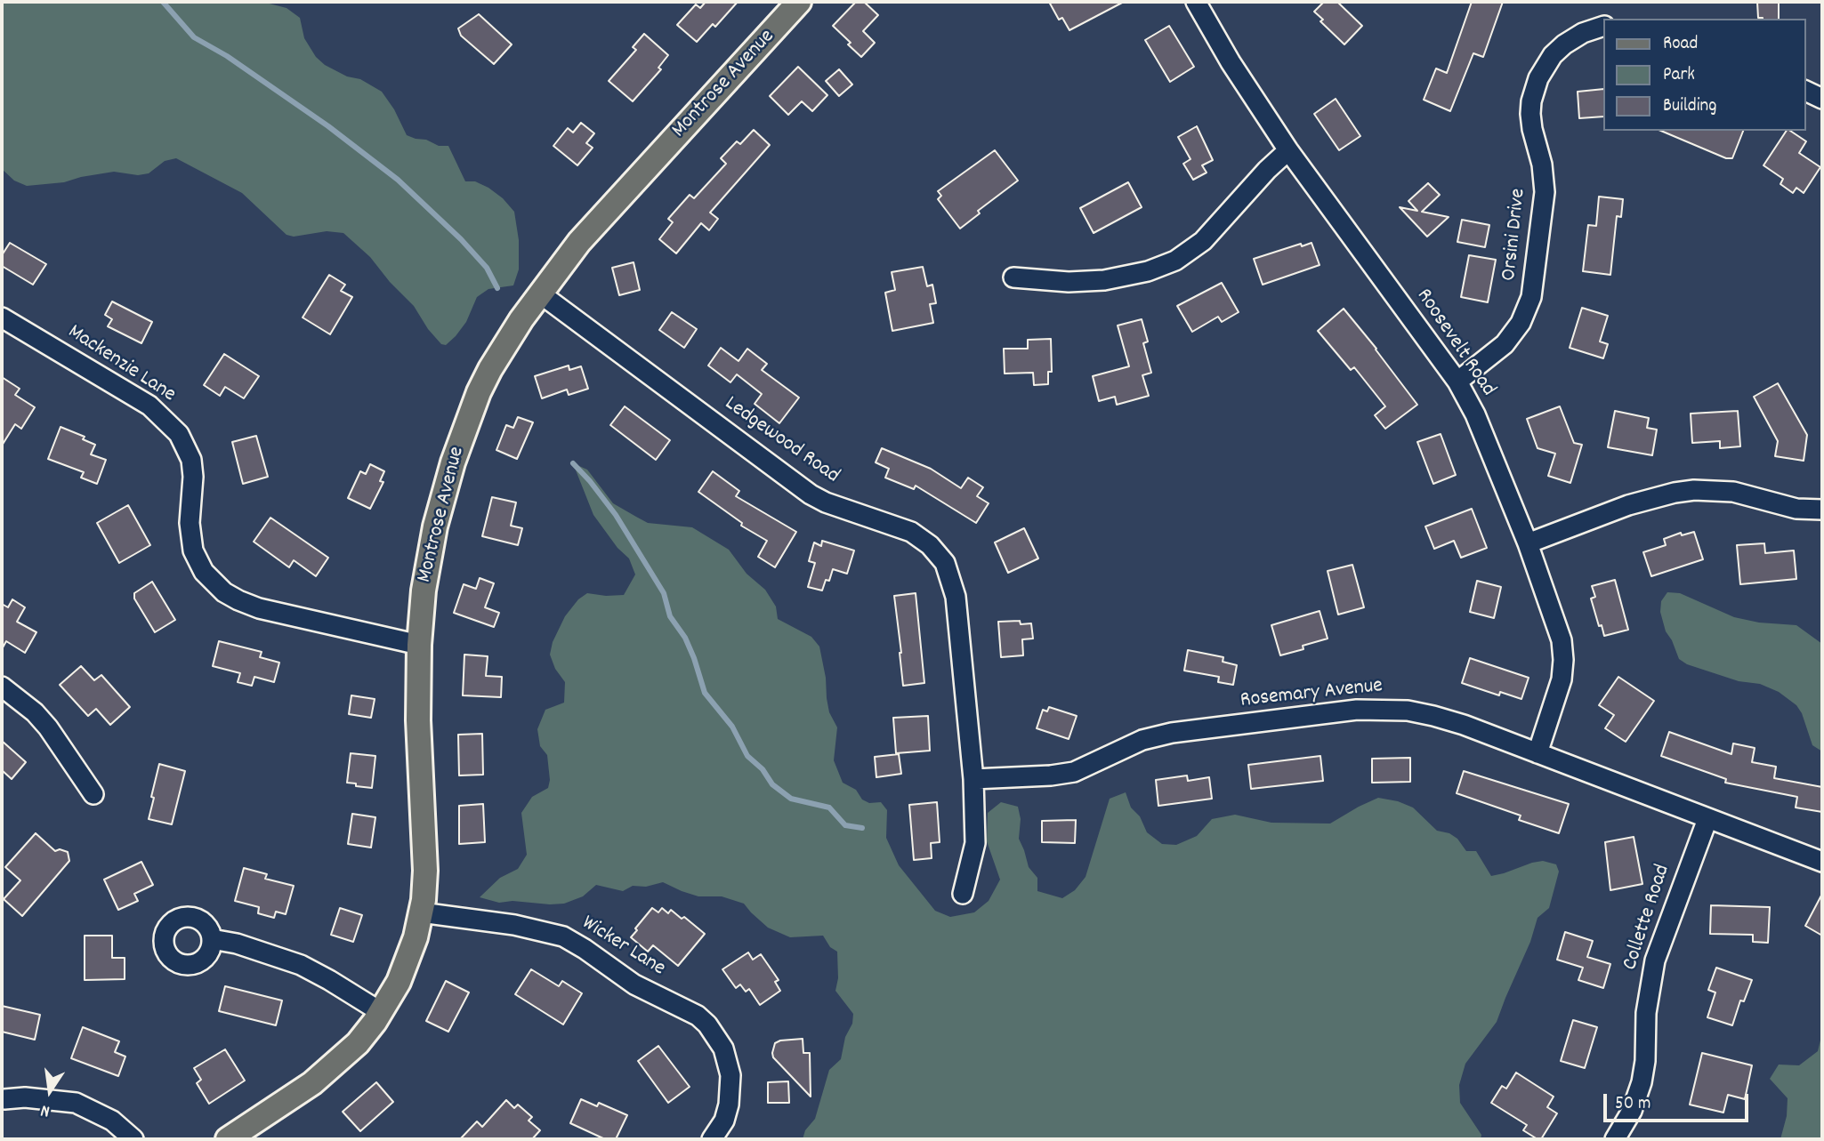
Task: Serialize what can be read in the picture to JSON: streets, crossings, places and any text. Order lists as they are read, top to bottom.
{
  "streets": {
    "main road": ["Montrose Avenue"],
    "street": [
      "Orsini Drive",
      "Roosevelt Road",
      "Mackenzie Lane",
      "Ledgewood Road",
      "Rosemary Avenue",
      "Collette Road",
      "Wicker Lane"
    ]
  },
  "crossings": [
    ["Montrose Avenue", "Mackenzie Lane"],
    ["Montrose Avenue", "Ledgewood Road"],
    ["Montrose Avenue", "Wicker Lane"],
    ["Orsini Drive", "Roosevelt Road"],
    ["Roosevelt Road", "Rosemary Avenue"],
    ["Ledgewood Road", "Rosemary Avenue"],
    ["Rosemary Avenue", "Collette Road"]
  ],
  "legend": ["Road", "Park", "Building"],
  "scale_bar": "50 m",
  "north": "bottom"
}
